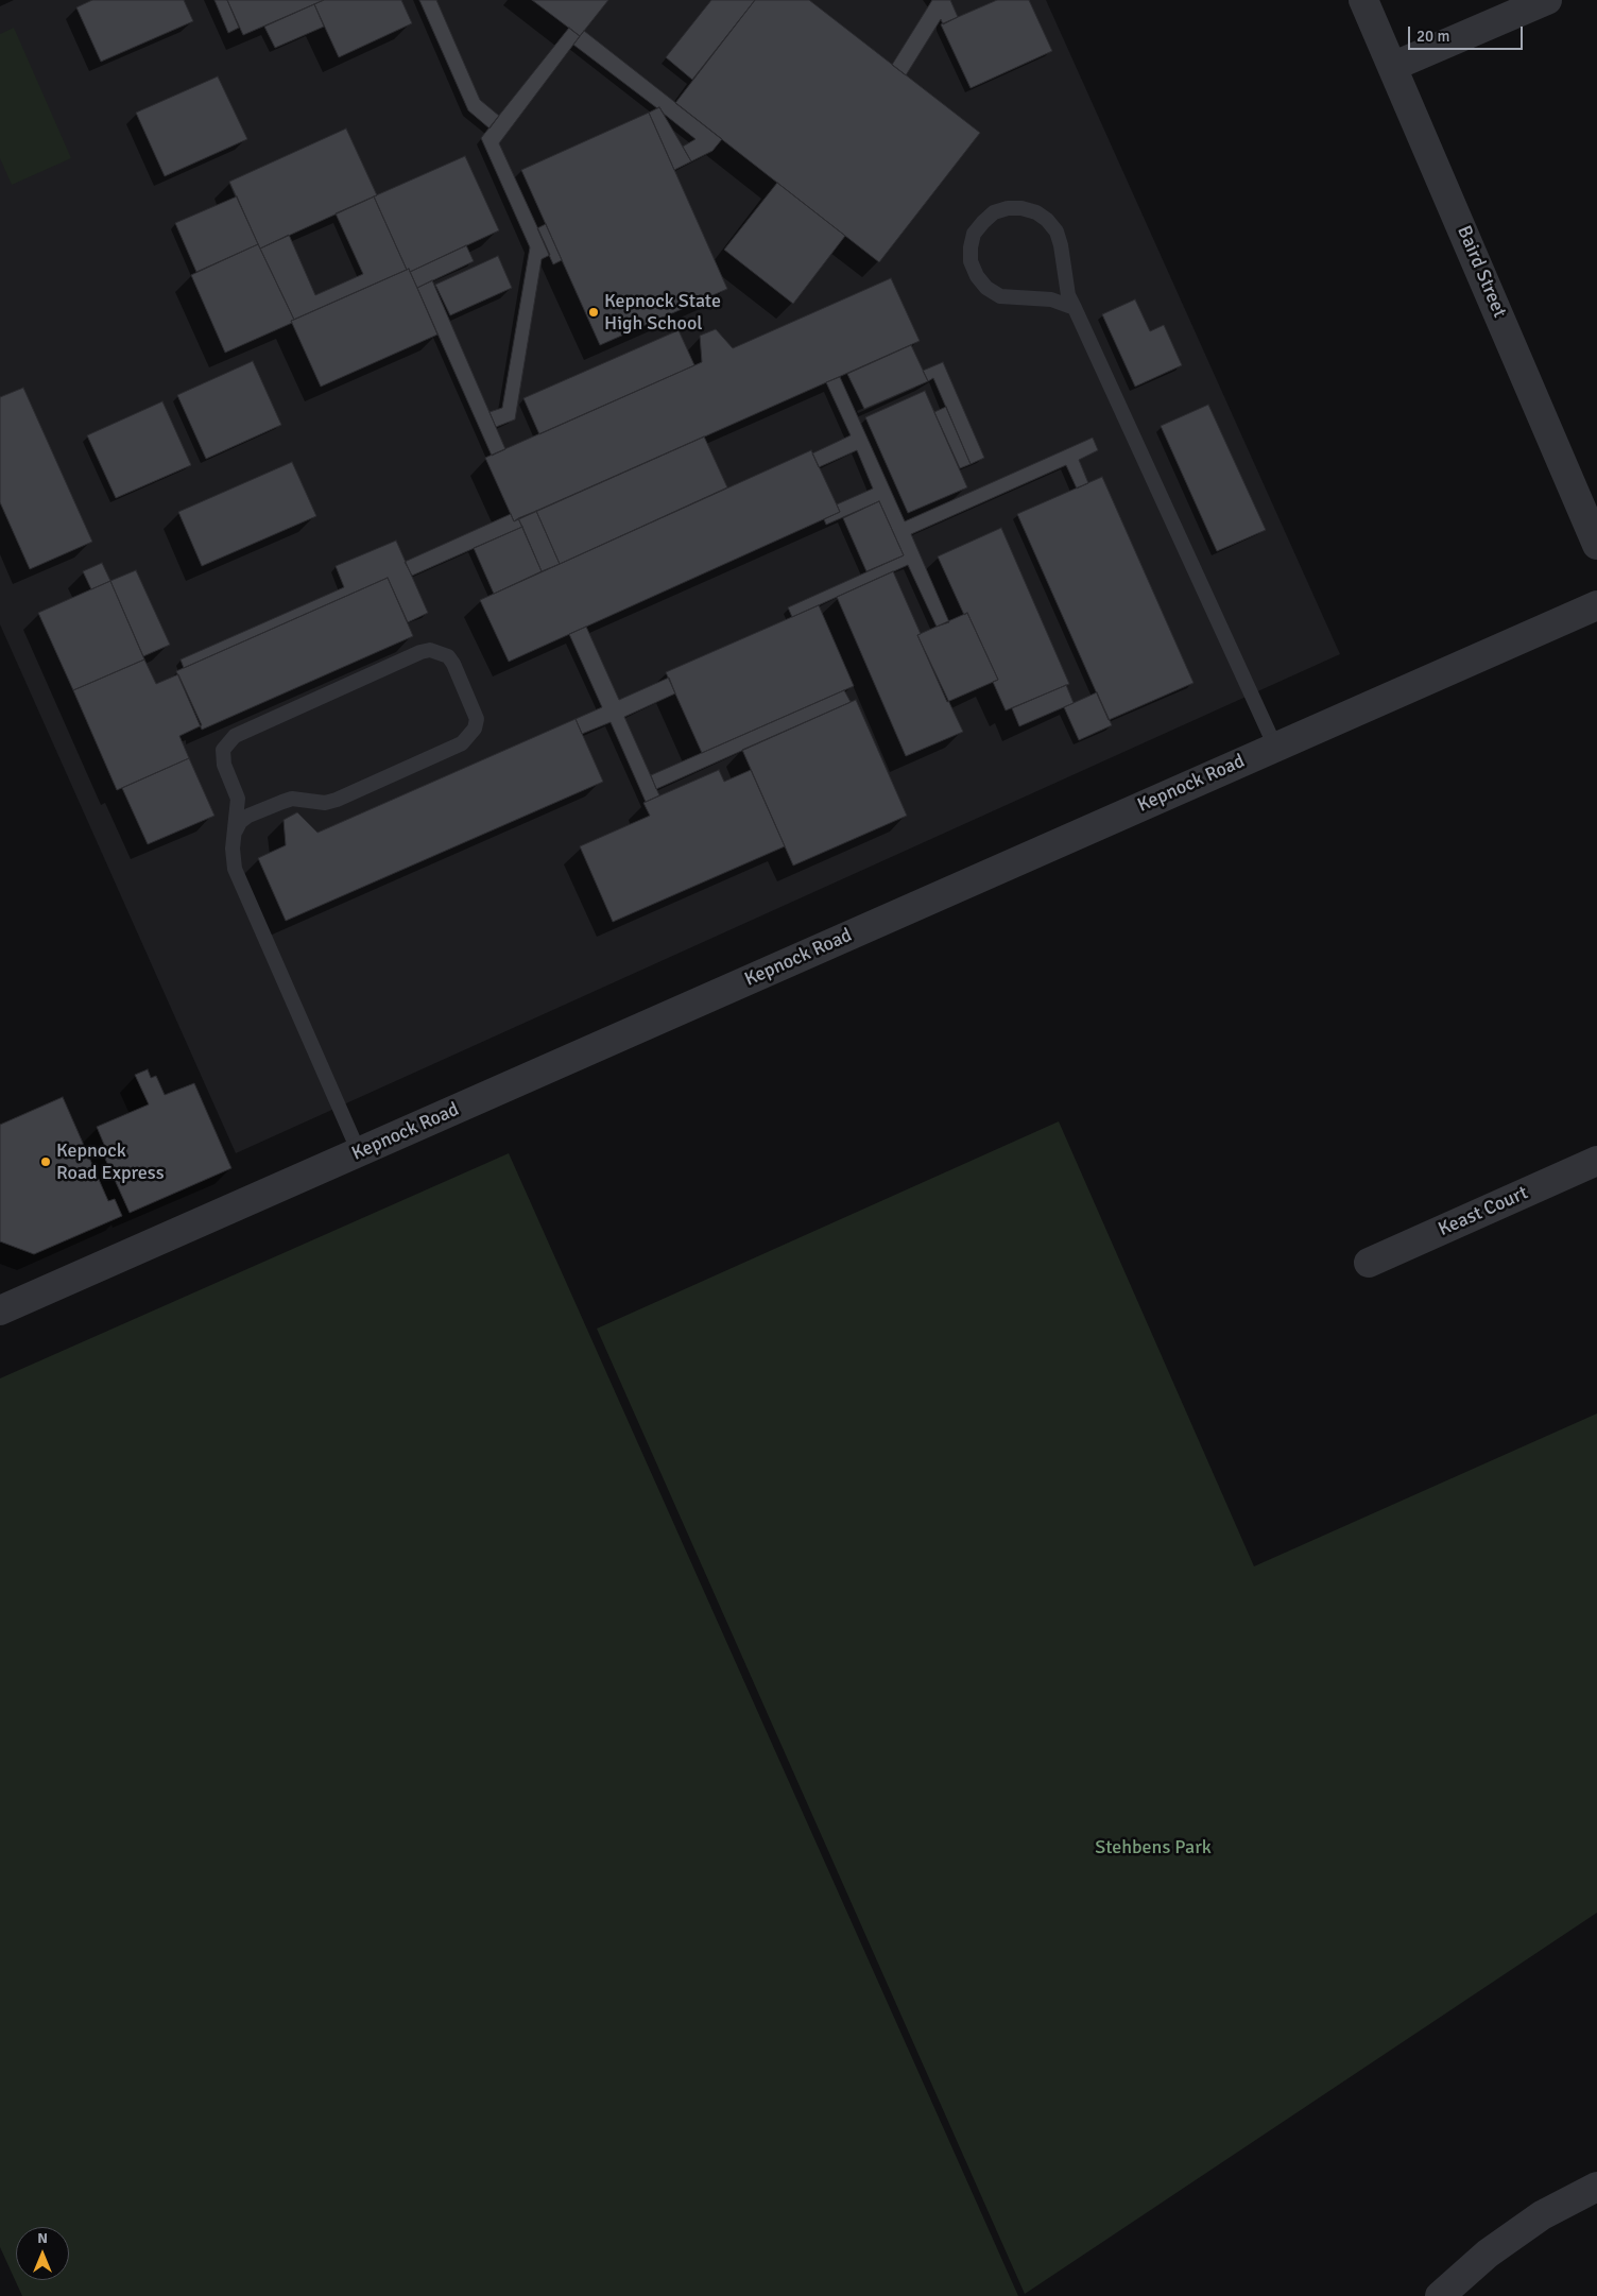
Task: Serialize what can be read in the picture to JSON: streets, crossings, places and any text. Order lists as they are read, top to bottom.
{
  "streets": {
    "street": ["Baird Street", "Kepnock Road", "Keast Court"]
  },
  "parks": ["Stehbens Park"],
  "places": ["Kepnock State High School", "Kepnock Road Express"],
  "scale_bar": "20 m",
  "north": "top"
}
